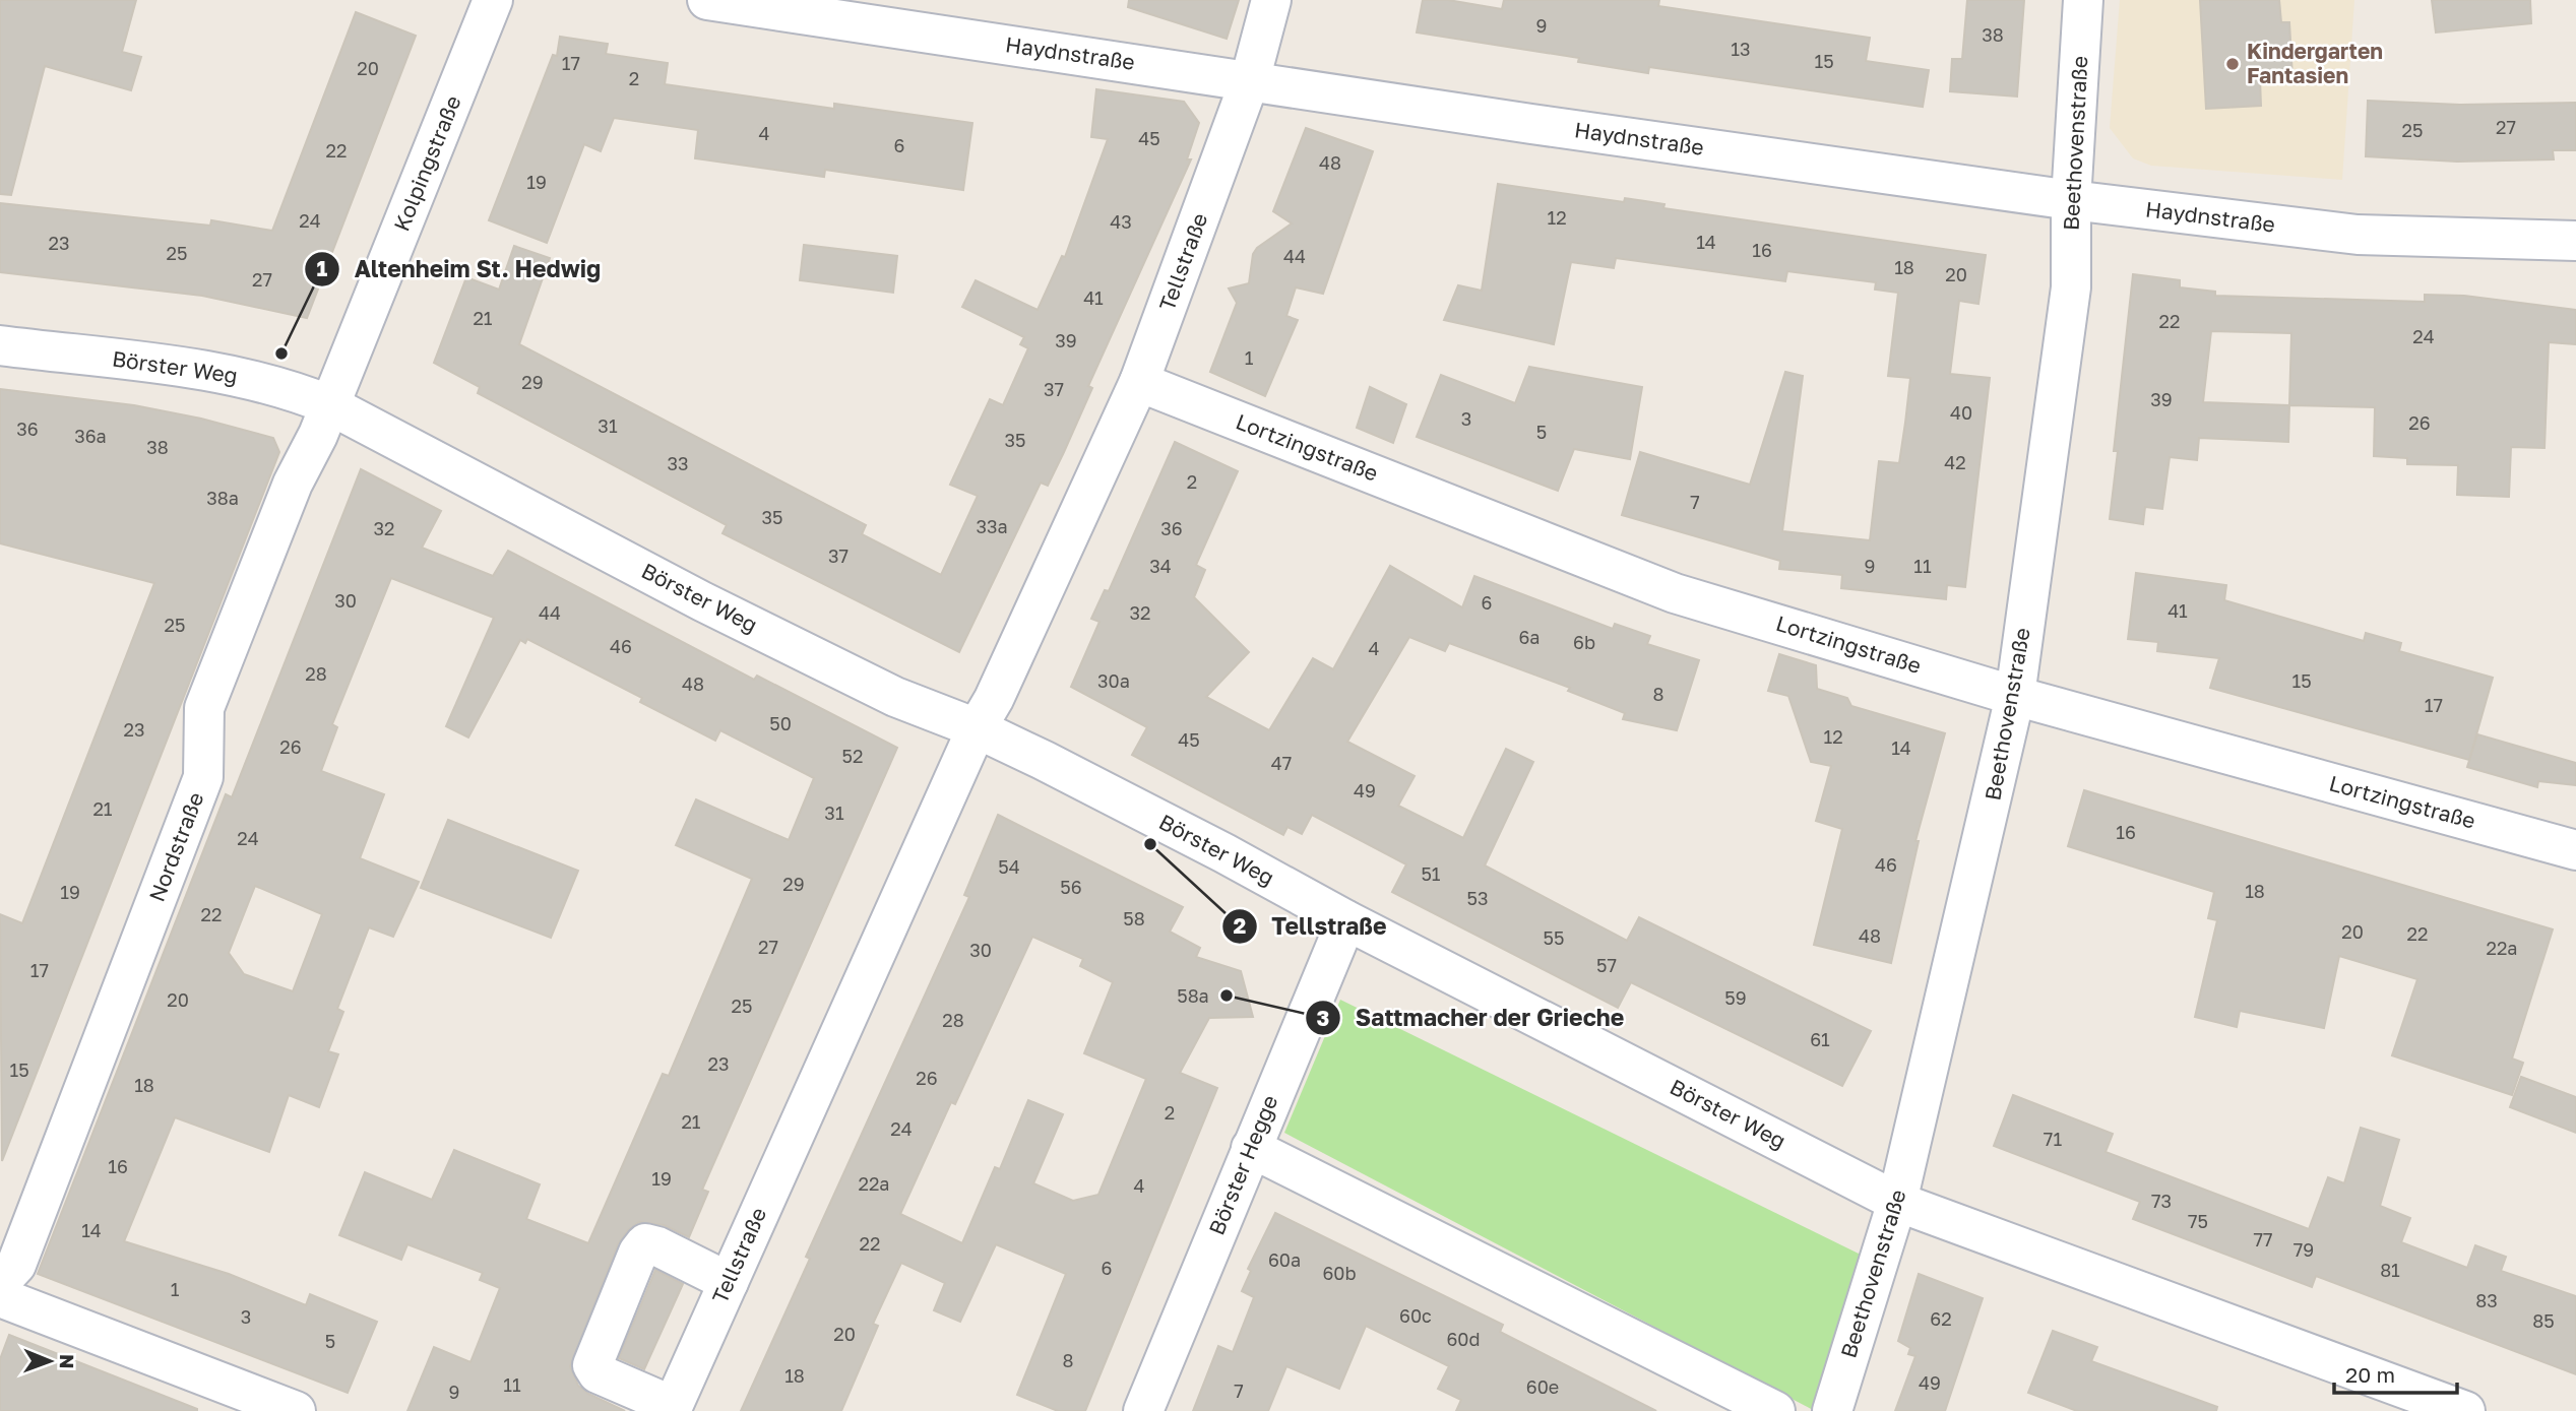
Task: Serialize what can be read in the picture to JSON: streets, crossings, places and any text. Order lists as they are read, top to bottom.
{
  "streets": {
    "street": [
      "Haydnstraße",
      "Beethovenstraße",
      "Kolpingstraße",
      "Tellstraße",
      "Börster Weg",
      "Lortzingstraße",
      "Nordstraße",
      "Börster Hegge"
    ]
  },
  "crossings": [
    ["Haydnstraße", "Beethovenstraße"],
    ["Haydnstraße", "Tellstraße"],
    ["Beethovenstraße", "Börster Weg"],
    ["Beethovenstraße", "Lortzingstraße"],
    ["Kolpingstraße", "Börster Weg"],
    ["Kolpingstraße", "Nordstraße"],
    ["Tellstraße", "Börster Weg"],
    ["Tellstraße", "Lortzingstraße"],
    ["Börster Weg", "Nordstraße"],
    ["Börster Weg", "Börster Hegge"]
  ],
  "places": [
    "Kindergarten Fantasien",
    "Altenheim St. Hedwig",
    "Tellstraße",
    "Sattmacher der Grieche"
  ],
  "house_numbers": [
    "9",
    "38",
    "13",
    "15",
    "17",
    "20",
    "2",
    "27",
    "25",
    "4",
    "45",
    "6",
    "22",
    "48",
    "19",
    "12",
    "24",
    "43",
    "14",
    "23",
    "16",
    "25",
    "44",
    "18",
    "20",
    "27",
    "41",
    "21",
    "22",
    "24",
    "39",
    "1",
    "29",
    "37",
    "39",
    "40",
    "3",
    "26",
    "31",
    "36",
    "5",
    "36a",
    "35",
    "38",
    "42",
    "33",
    "2",
    "38a",
    "7",
    "35",
    "33a",
    "32",
    "36",
    "37",
    "34",
    "9",
    "11",
    "30",
    "6",
    "41",
    "44",
    "32",
    "25",
    "6a",
    "6b",
    "46",
    "4",
    "28",
    "30a",
    "15",
    "48",
    "8",
    "17",
    "50",
    "23",
    "12",
    "45",
    "26",
    "14",
    "52",
    "47",
    "49",
    "21",
    "31",
    "16",
    "24",
    "46",
    "54",
    "51",
    "29",
    "56",
    "18",
    "19",
    "53",
    "22",
    "58",
    "20",
    "22",
    "48",
    "55",
    "27",
    "22a",
    "30",
    "57",
    "17",
    "58a",
    "59",
    "20",
    "25",
    "28",
    "61",
    "23",
    "15",
    "26",
    "18",
    "2",
    "21",
    "24",
    "71",
    "16",
    "19",
    "22a",
    "4",
    "73",
    "75",
    "14",
    "77",
    "22",
    "79",
    "60a",
    "6",
    "81",
    "60b",
    "1",
    "83",
    "60c",
    "3",
    "62",
    "85",
    "20",
    "60d",
    "5",
    "8",
    "18",
    "49",
    "11",
    "60e",
    "7",
    "9"
  ],
  "scale_bar": "20 m",
  "north": "right"
}
